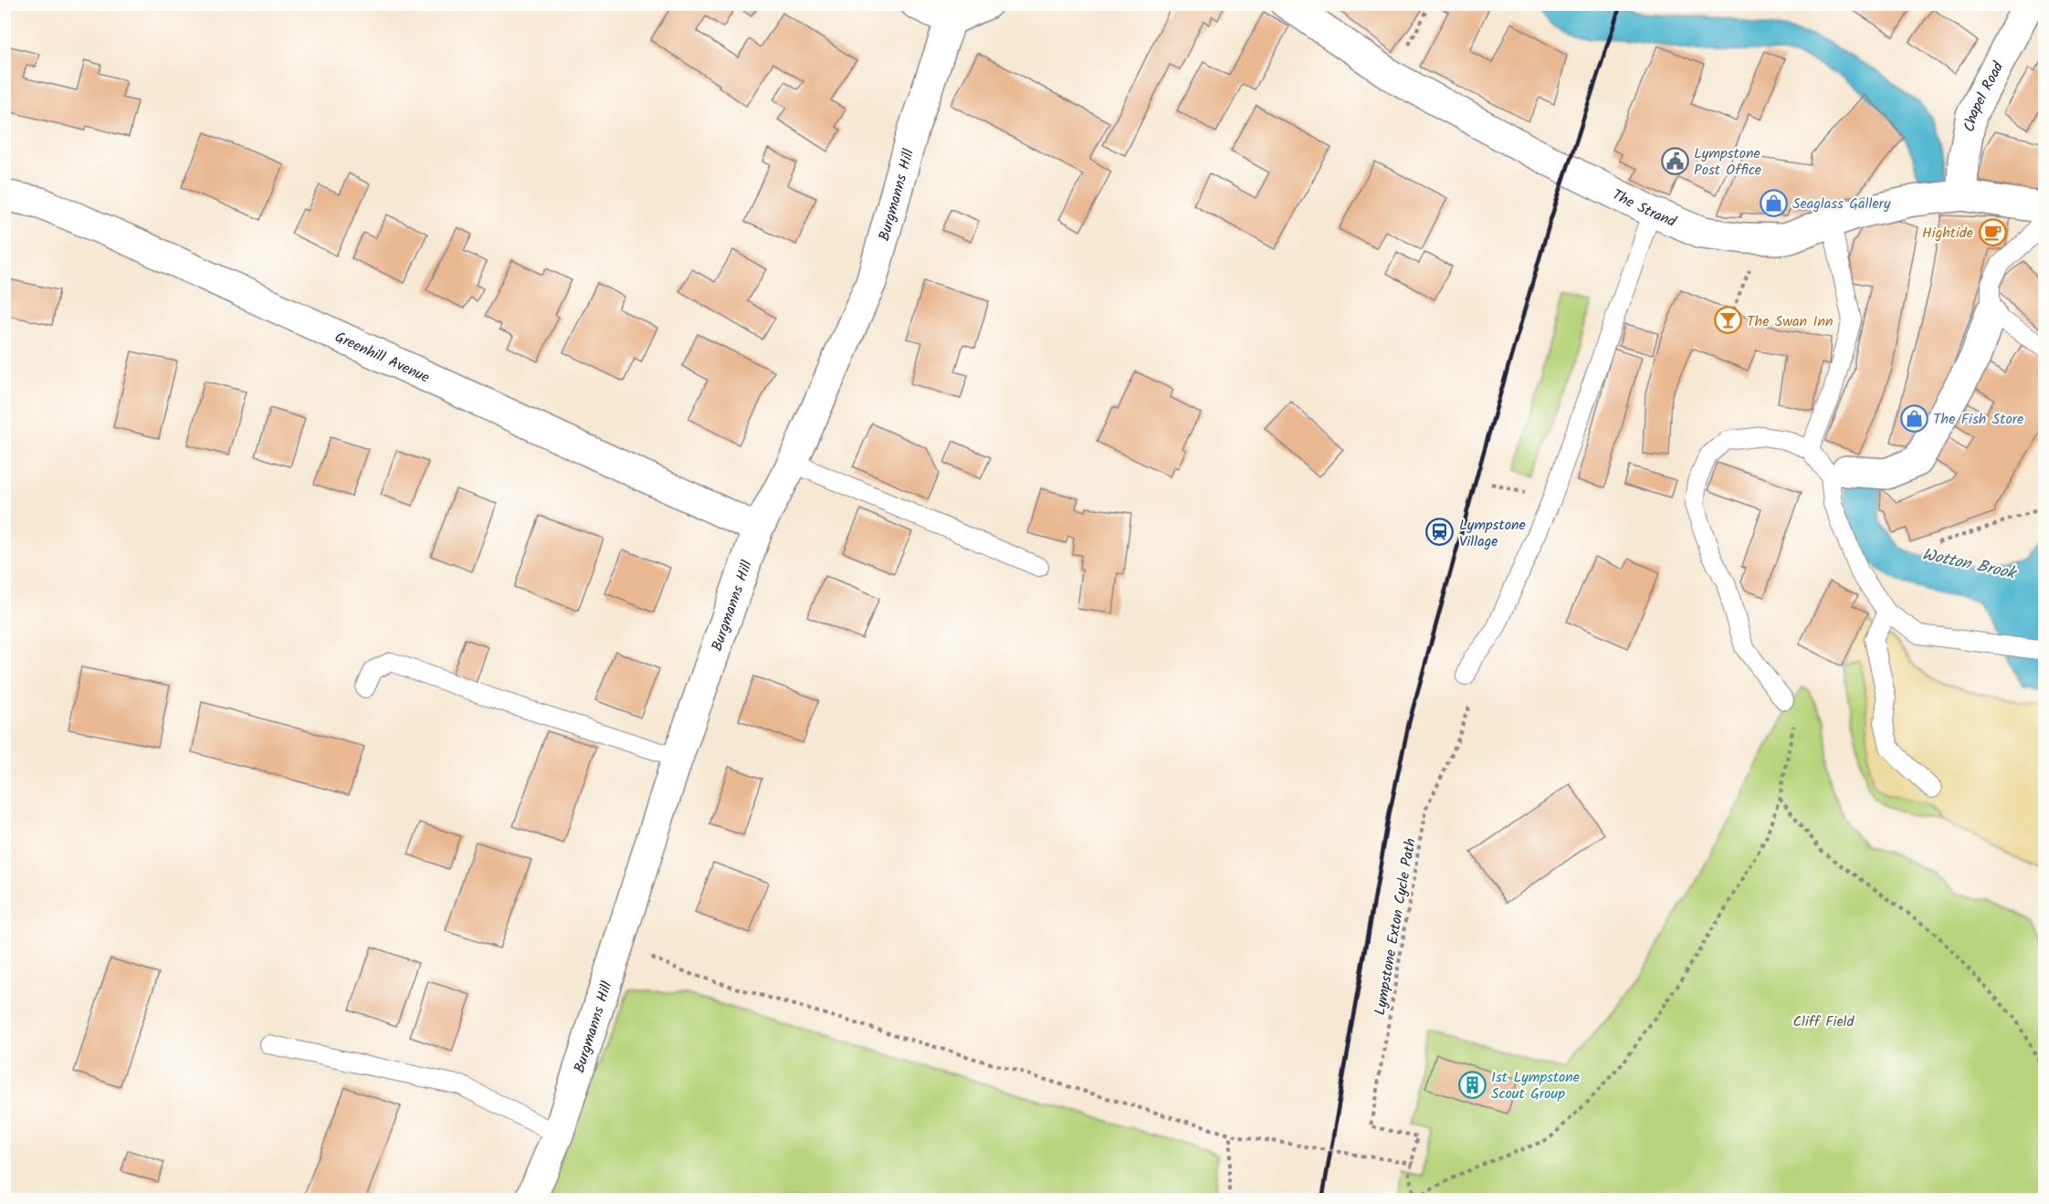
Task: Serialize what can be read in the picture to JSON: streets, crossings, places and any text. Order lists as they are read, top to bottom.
{
  "streets": {
    "street": [
      "Chapel Road",
      "Burgmanns Hill",
      "The Strand",
      "Greenhill Avenue"
    ],
    "path": ["Lympstone Exton Cycle Path"]
  },
  "crossings": [
    ["Chapel Road", "The Strand"],
    ["Burgmanns Hill", "Greenhill Avenue"]
  ],
  "water": ["Wotton Brook"],
  "parks": ["Cliff Field"],
  "places": {
    "public building": ["Lympstone Post Office"],
    "shop": ["Seaglass Gallery", "The Fish Store"],
    "cafe": ["Hightide"],
    "bar": ["The Swan Inn"],
    "station": ["Lympstone Village"],
    "building": ["1st Lympstone Scout Group"]
  }
}
